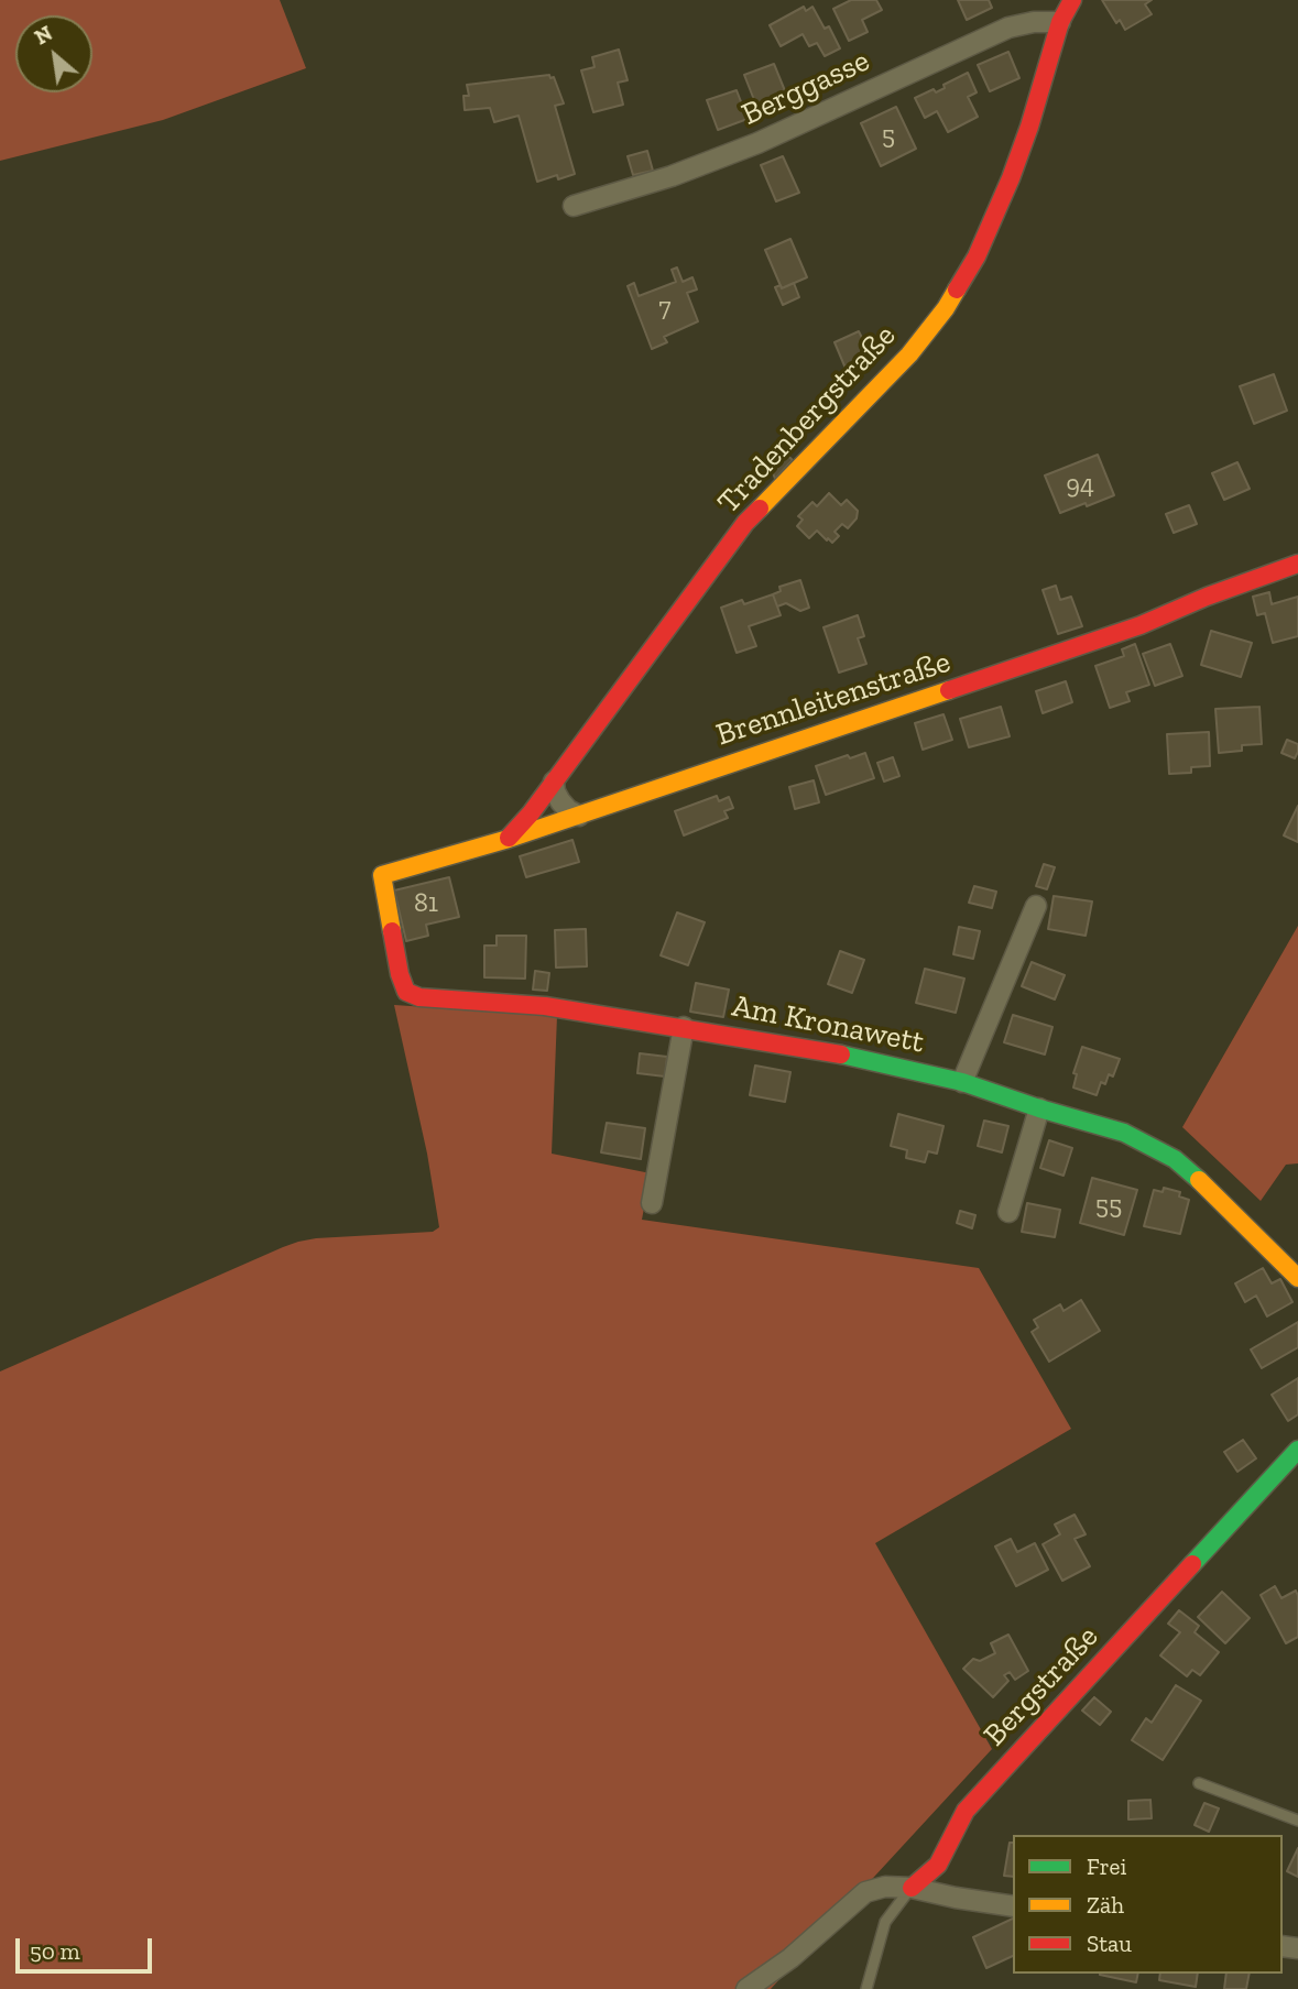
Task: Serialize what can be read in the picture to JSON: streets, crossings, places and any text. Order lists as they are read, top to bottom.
{
  "streets": {
    "street": [
      "Berggasse",
      "Tradenbergstraße",
      "Brennleitenstraße",
      "Am Kronawett",
      "Bergstraße"
    ]
  },
  "crossings": [
    ["Berggasse", "Tradenbergstraße"],
    ["Tradenbergstraße", "Brennleitenstraße"],
    ["Brennleitenstraße", "Am Kronawett"]
  ],
  "house_numbers": [
    "5",
    "7",
    "94",
    "81",
    "55"
  ],
  "legend": ["Frei", "Zäh", "Stau"],
  "scale_bar": "50 m",
  "north": "top left"
}
